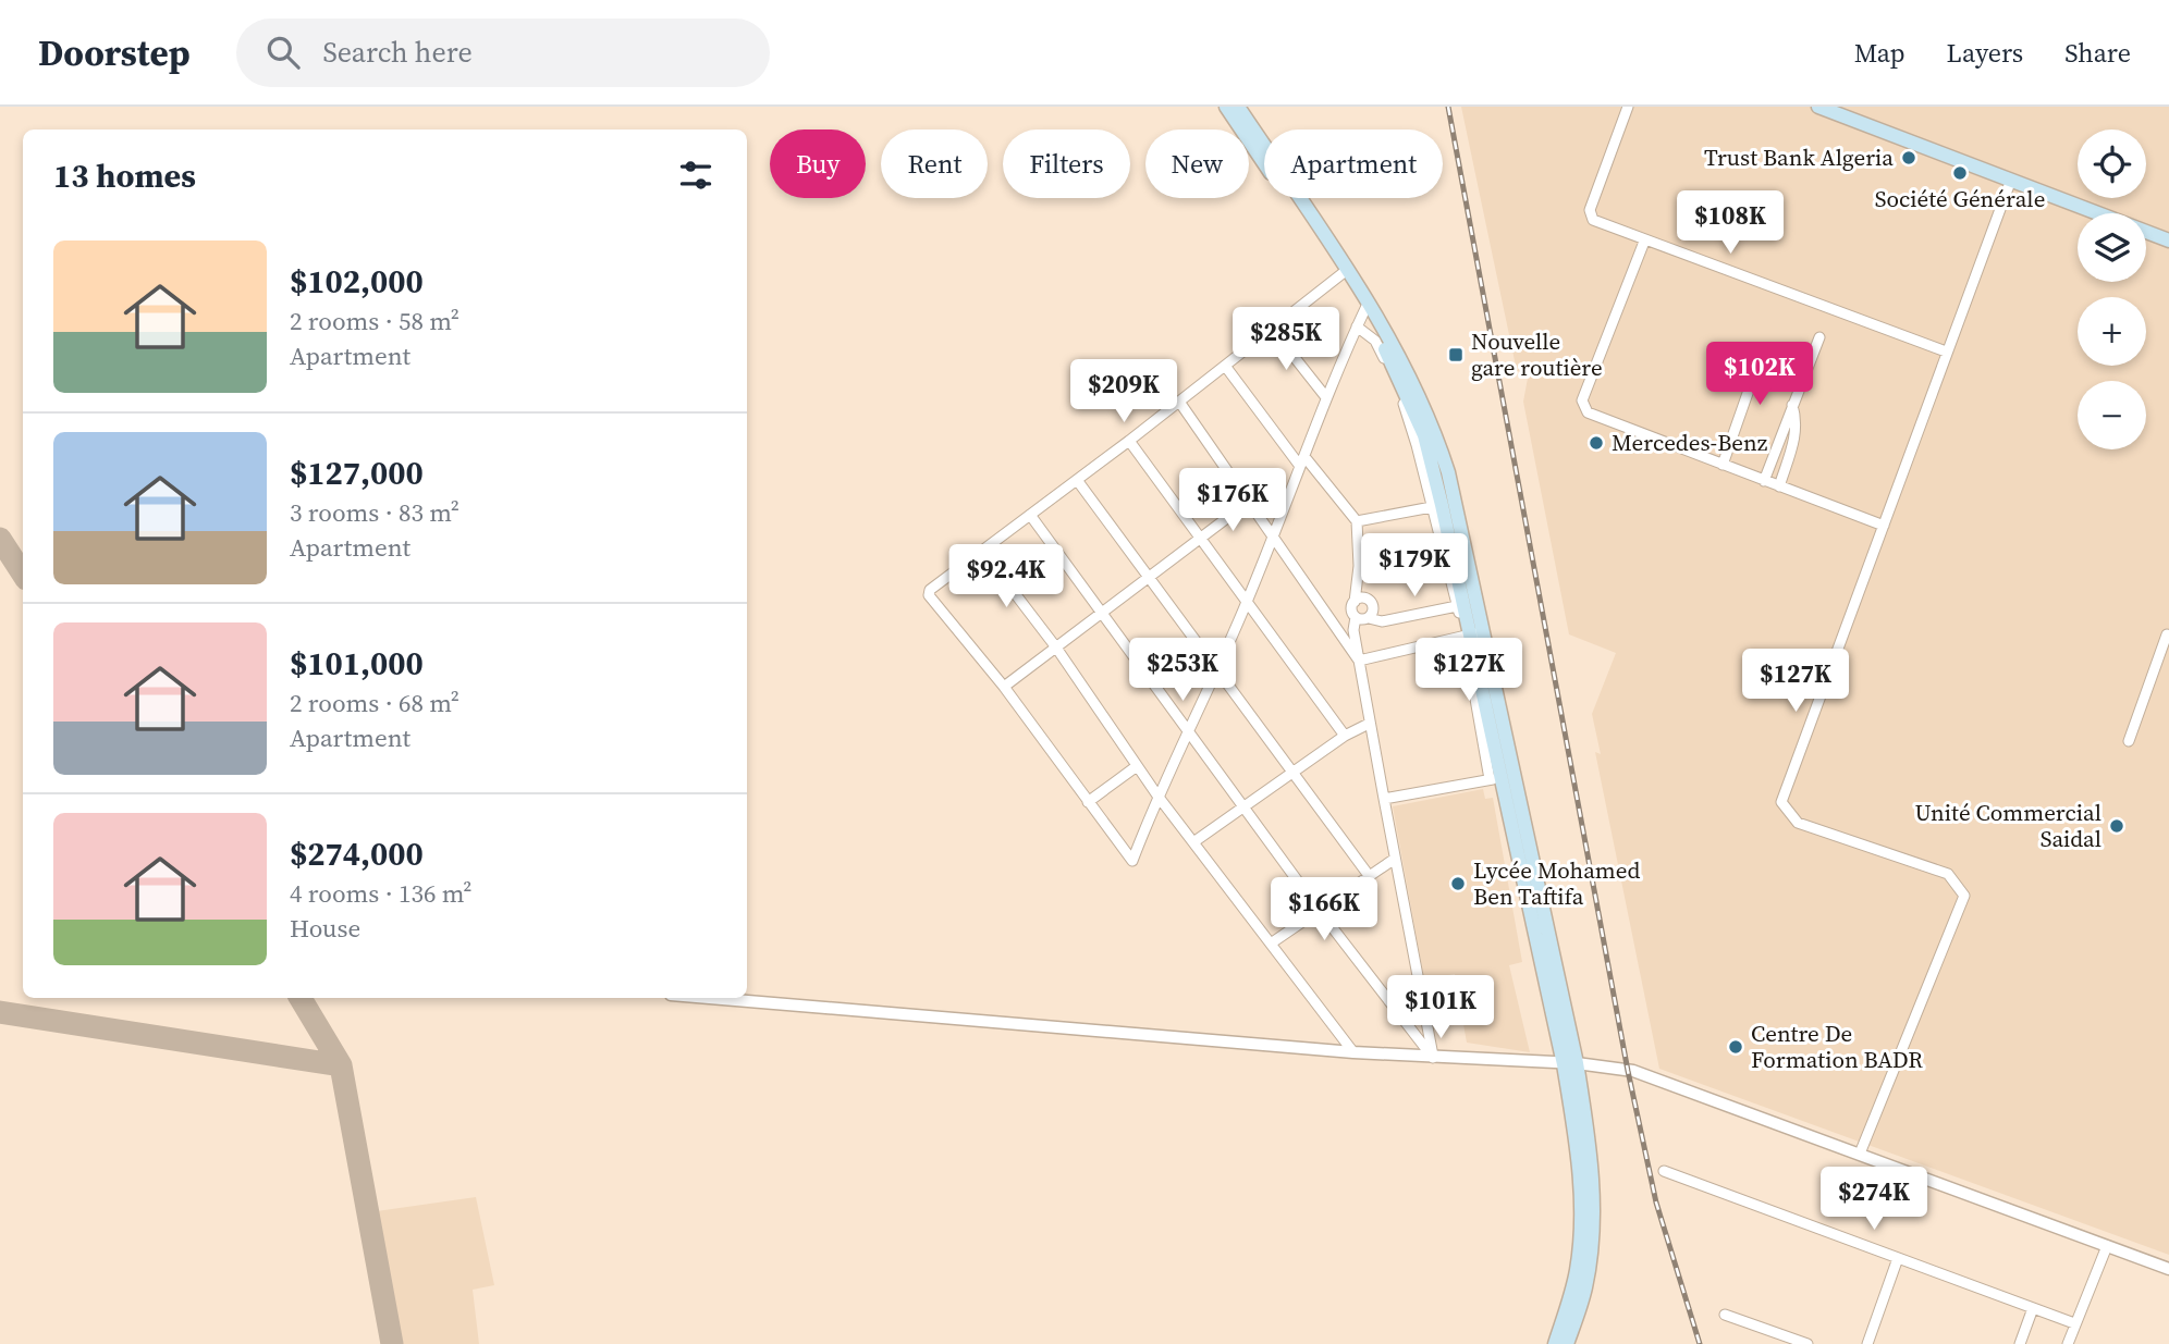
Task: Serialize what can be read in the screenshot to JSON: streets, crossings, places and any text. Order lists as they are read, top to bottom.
{
  "places": {
    "other": [
      "Trust Bank Algeria",
      "Société Générale",
      "Mercedes-Benz",
      "Unité Commercial Saidal",
      "Lycée Mohamed Ben Taftifa",
      "Centre De Formation BADR"
    ],
    "transit": ["Nouvelle gare routière"]
  },
  "page": {
    "header": "Doorstep",
    "search": "Search here",
    "nav": ["Map", "Layers", "Share"],
    "map_buttons": ["+", "−"],
    "chip": [
      "Buy",
      "Rent",
      "Filters",
      "New",
      "Apartment"
    ],
    "heading": "13 homes",
    "price": [
      "$108K",
      "$285K",
      "$102K",
      "$209K",
      "$176K",
      "$179K",
      "$92.4K",
      "$253K",
      "$127K",
      "$127K",
      "$166K",
      "$101K",
      "$274K"
    ],
    "list": [
      {
        "name": "$102,000",
        "note": "2 rooms · 58 m² · Apartment"
      },
      {
        "name": "$127,000",
        "note": "3 rooms · 83 m² · Apartment"
      },
      {
        "name": "$101,000",
        "note": "2 rooms · 68 m² · Apartment"
      },
      {
        "name": "$274,000",
        "note": "4 rooms · 136 m² · House"
      }
    ]
  }
}
